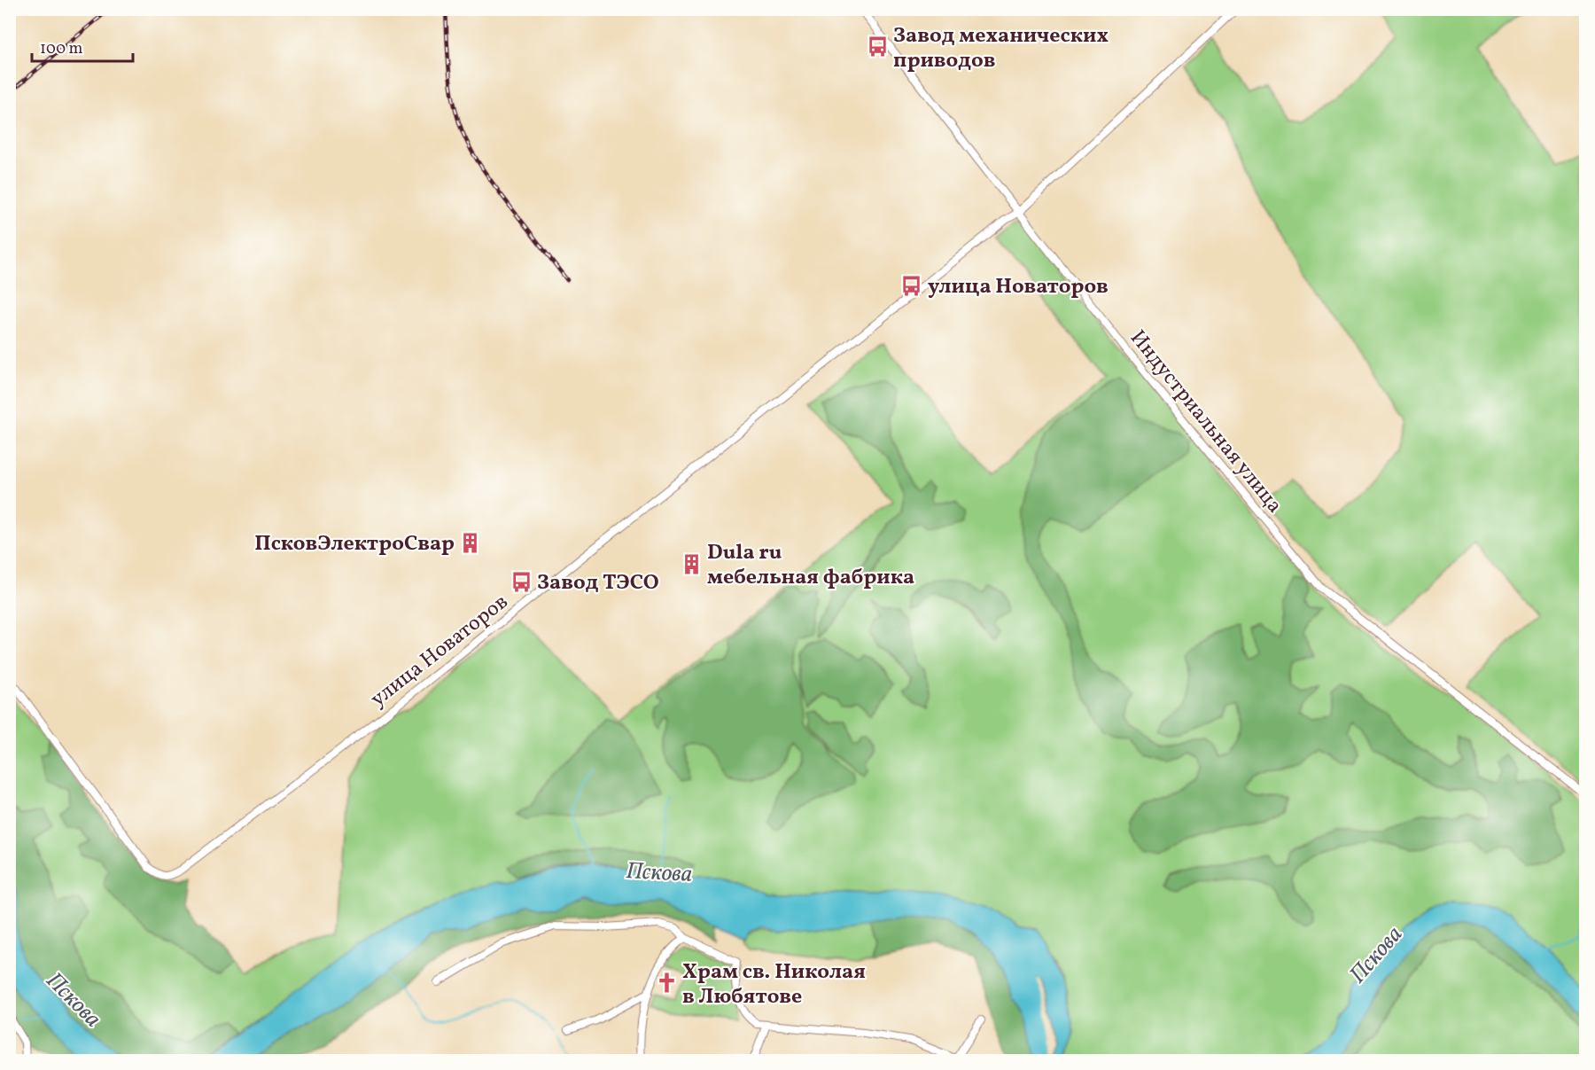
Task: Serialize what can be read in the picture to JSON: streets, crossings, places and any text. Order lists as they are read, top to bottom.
{
  "streets": {
    "street": ["Индустриальная улица", "улица Новаторов"]
  },
  "crossings": [
    ["Индустриальная улица", "улица Новаторов"]
  ],
  "water": ["Пскова"],
  "places": {
    "bus stop": ["Завод механических приводов", "улица Новаторов", "Завод ТЭСО"],
    "building": ["ПсковЭлектроСвар", "Dula ru мебельная фабрика"],
    "church": ["Храм св. Николая в Любятове"]
  },
  "scale_bar": "100 m"
}
